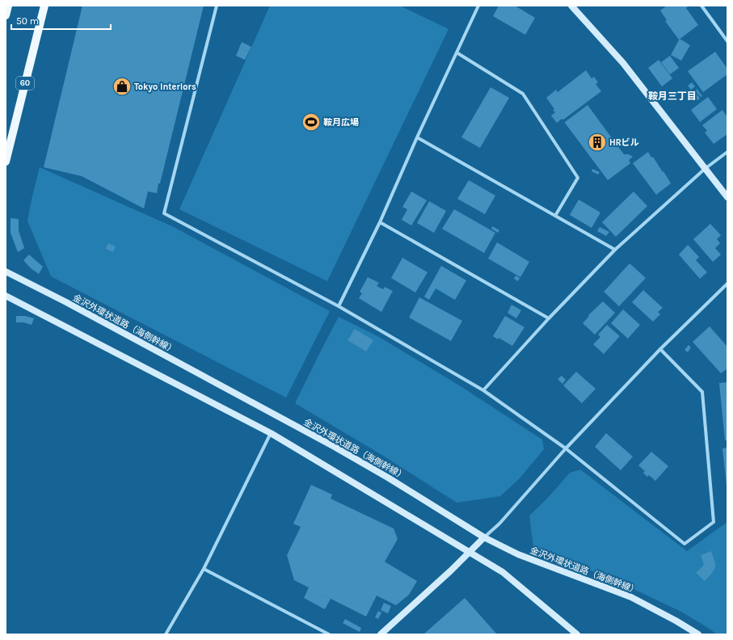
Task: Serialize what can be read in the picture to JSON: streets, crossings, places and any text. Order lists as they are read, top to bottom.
{
  "streets": {
    "main road": ["60"],
    "street": ["金沢外環状道路（海側幹線）"]
  },
  "districts": ["鞍月三丁目"],
  "places": {
    "shop": ["Tokyo Interiors"],
    "sports": ["鞍月広場"],
    "building": ["HRビル"]
  },
  "scale_bar": "50 m"
}
